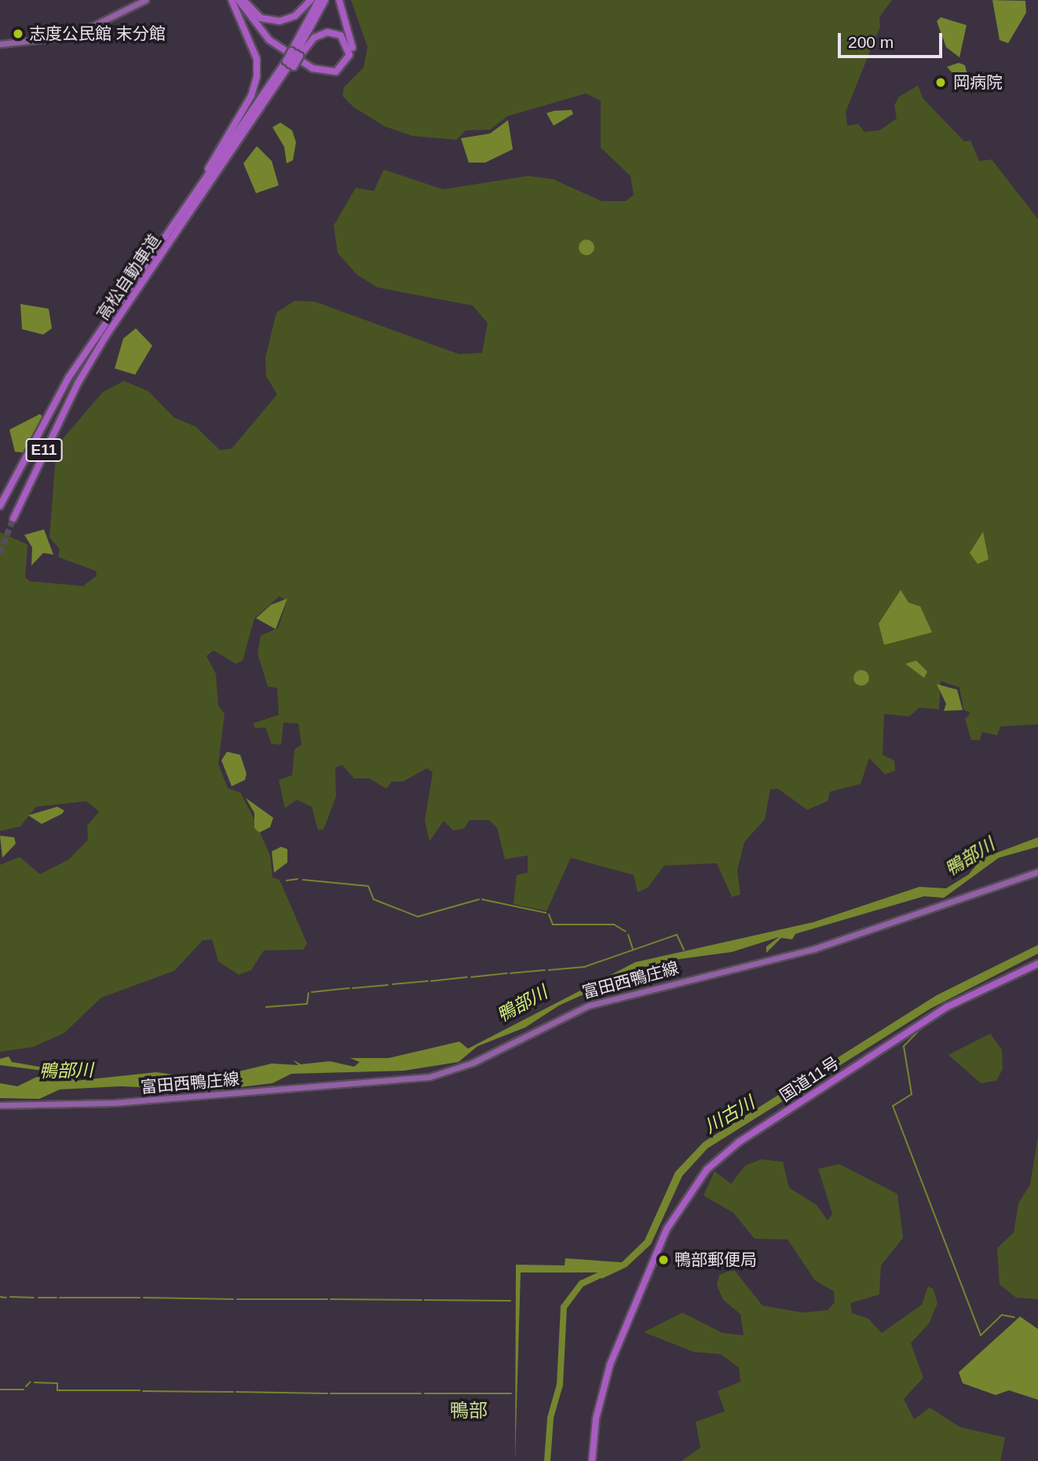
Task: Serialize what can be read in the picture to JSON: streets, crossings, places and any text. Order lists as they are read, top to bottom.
{
  "streets": {
    "highway": ["高松自動車道", "E11", "国道11号"],
    "main road": ["富田西鴨庄線"]
  },
  "districts": ["鴨部"],
  "water": ["鴨部川", "川古川"],
  "places": ["志度公民館 末分館", "岡病院", "鴨部郵便局"],
  "scale_bar": "200 m"
}
